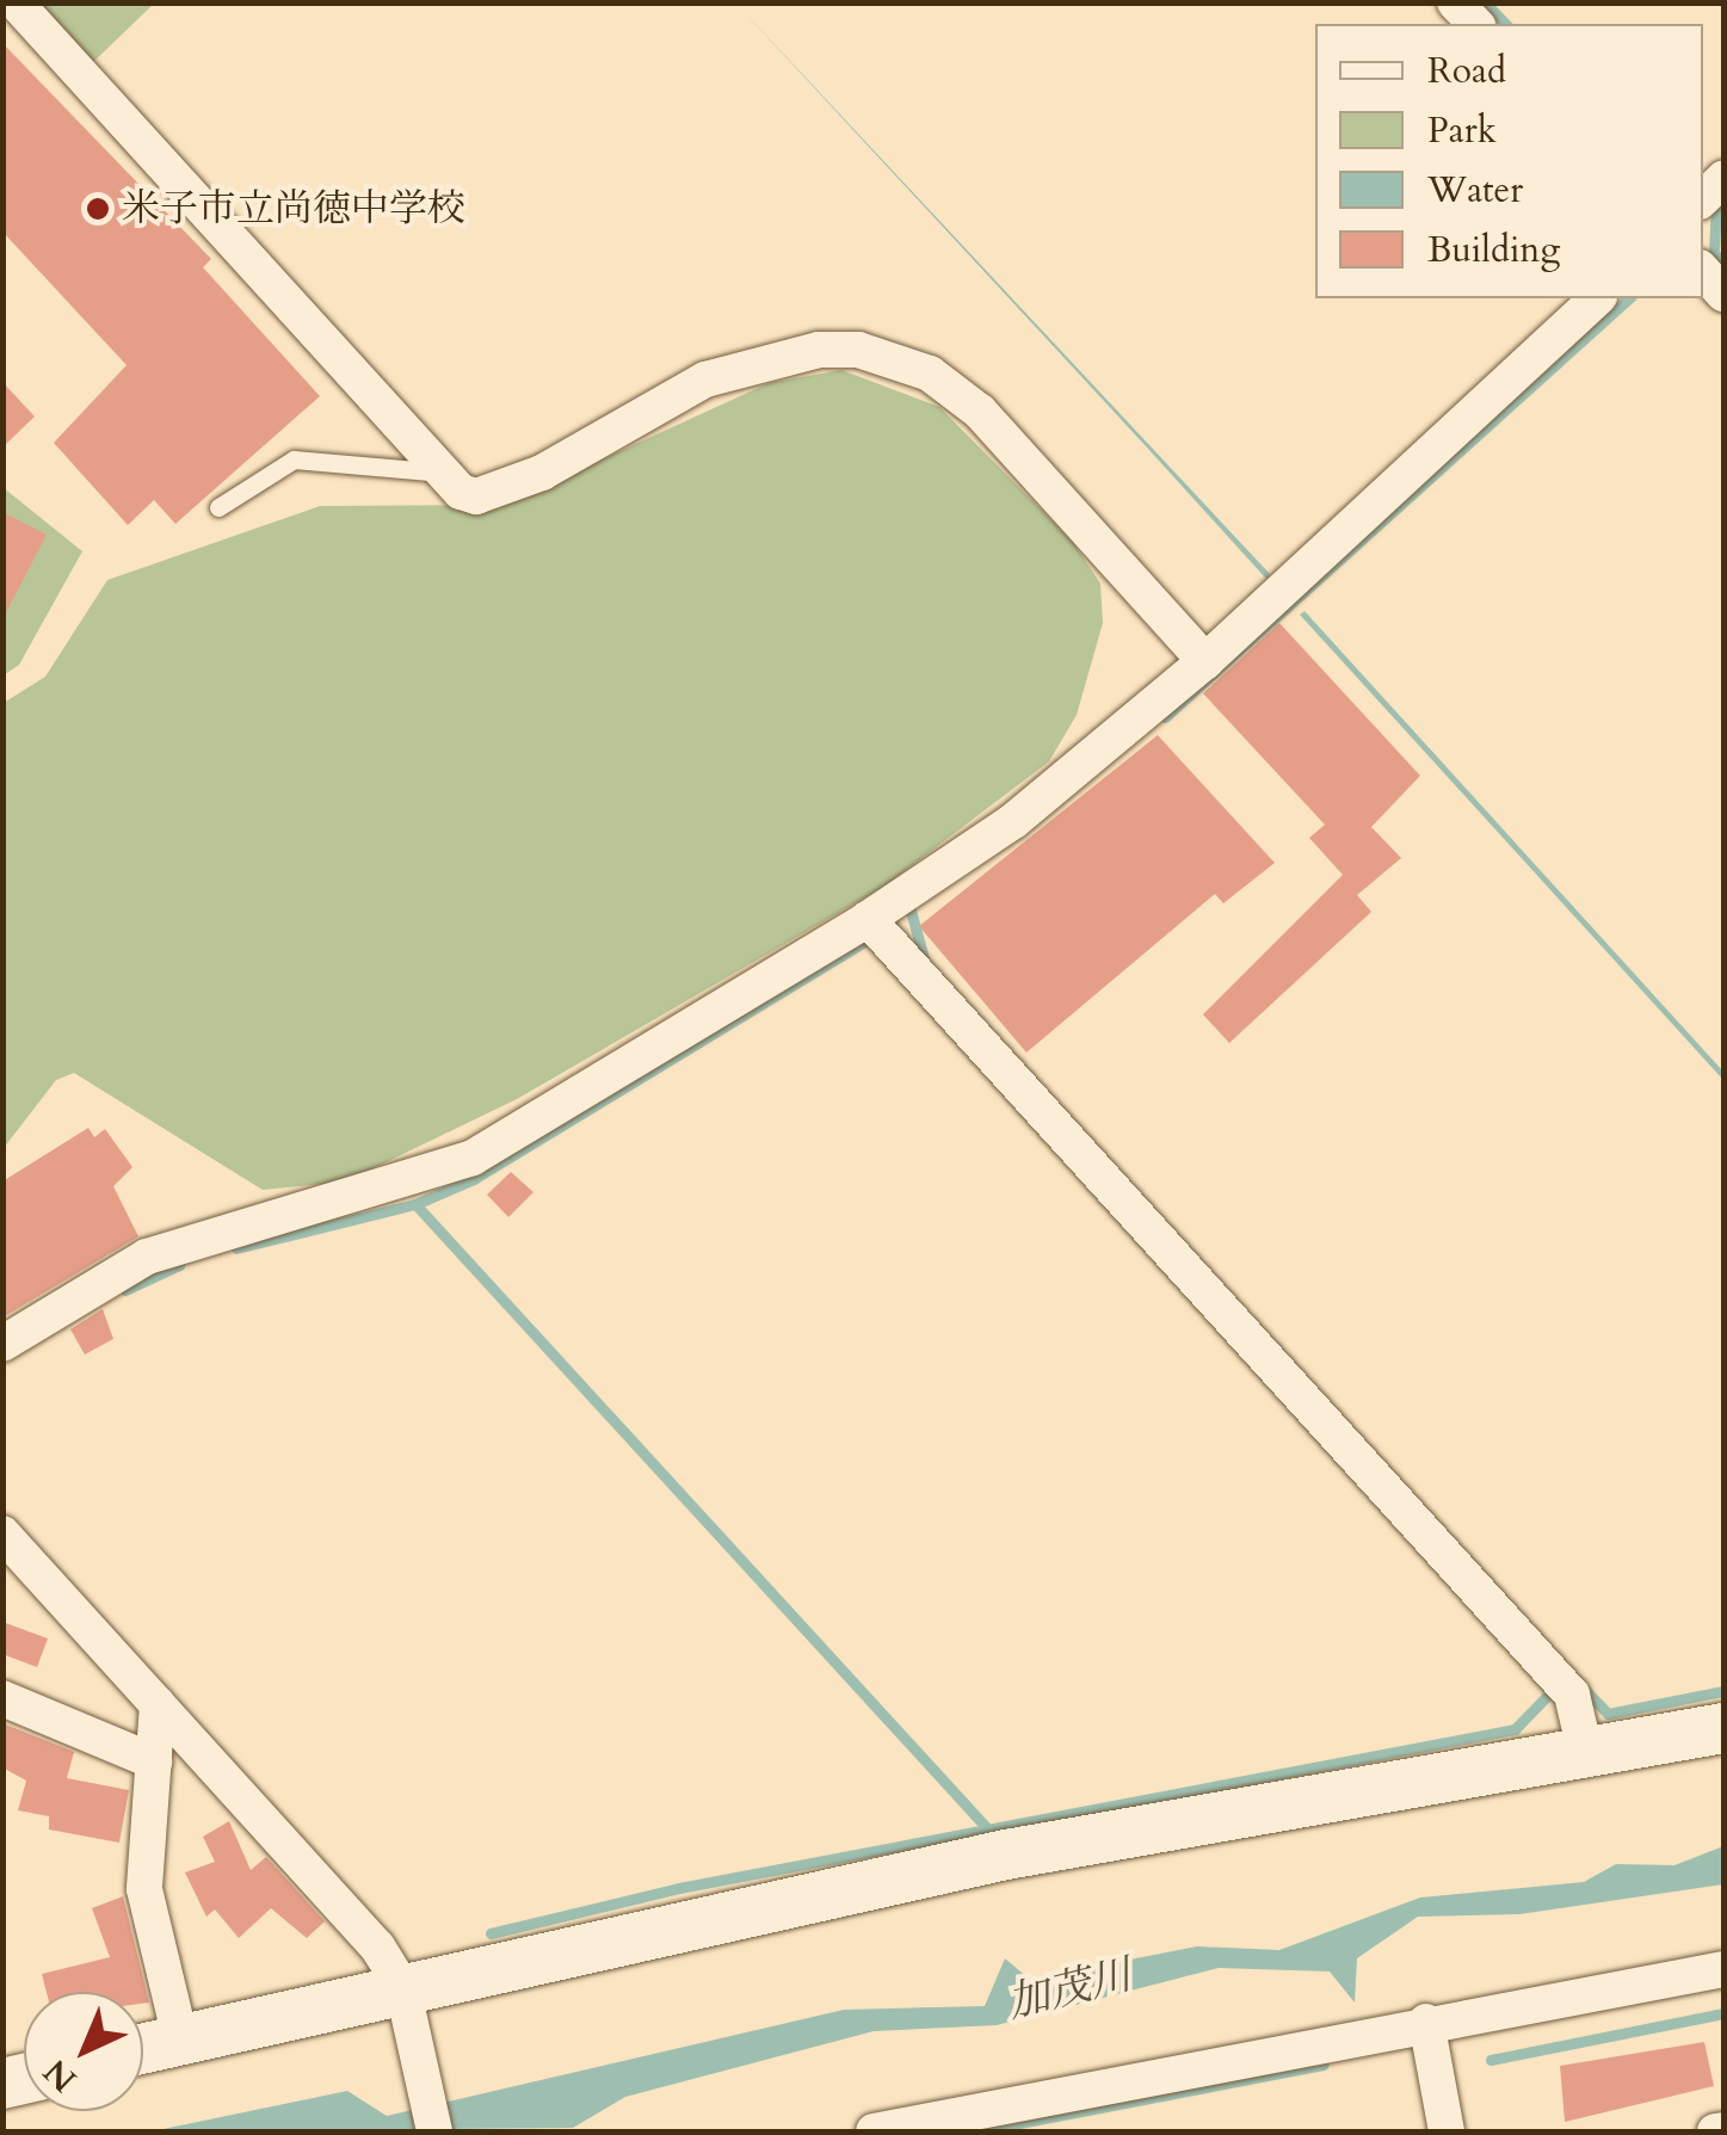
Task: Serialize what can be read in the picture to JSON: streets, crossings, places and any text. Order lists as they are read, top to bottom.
{
  "water": ["加茂川"],
  "places": ["米子市立尚徳中学校"],
  "legend": [
    "Road",
    "Park",
    "Water",
    "Building"
  ],
  "north": "bottom left"
}
